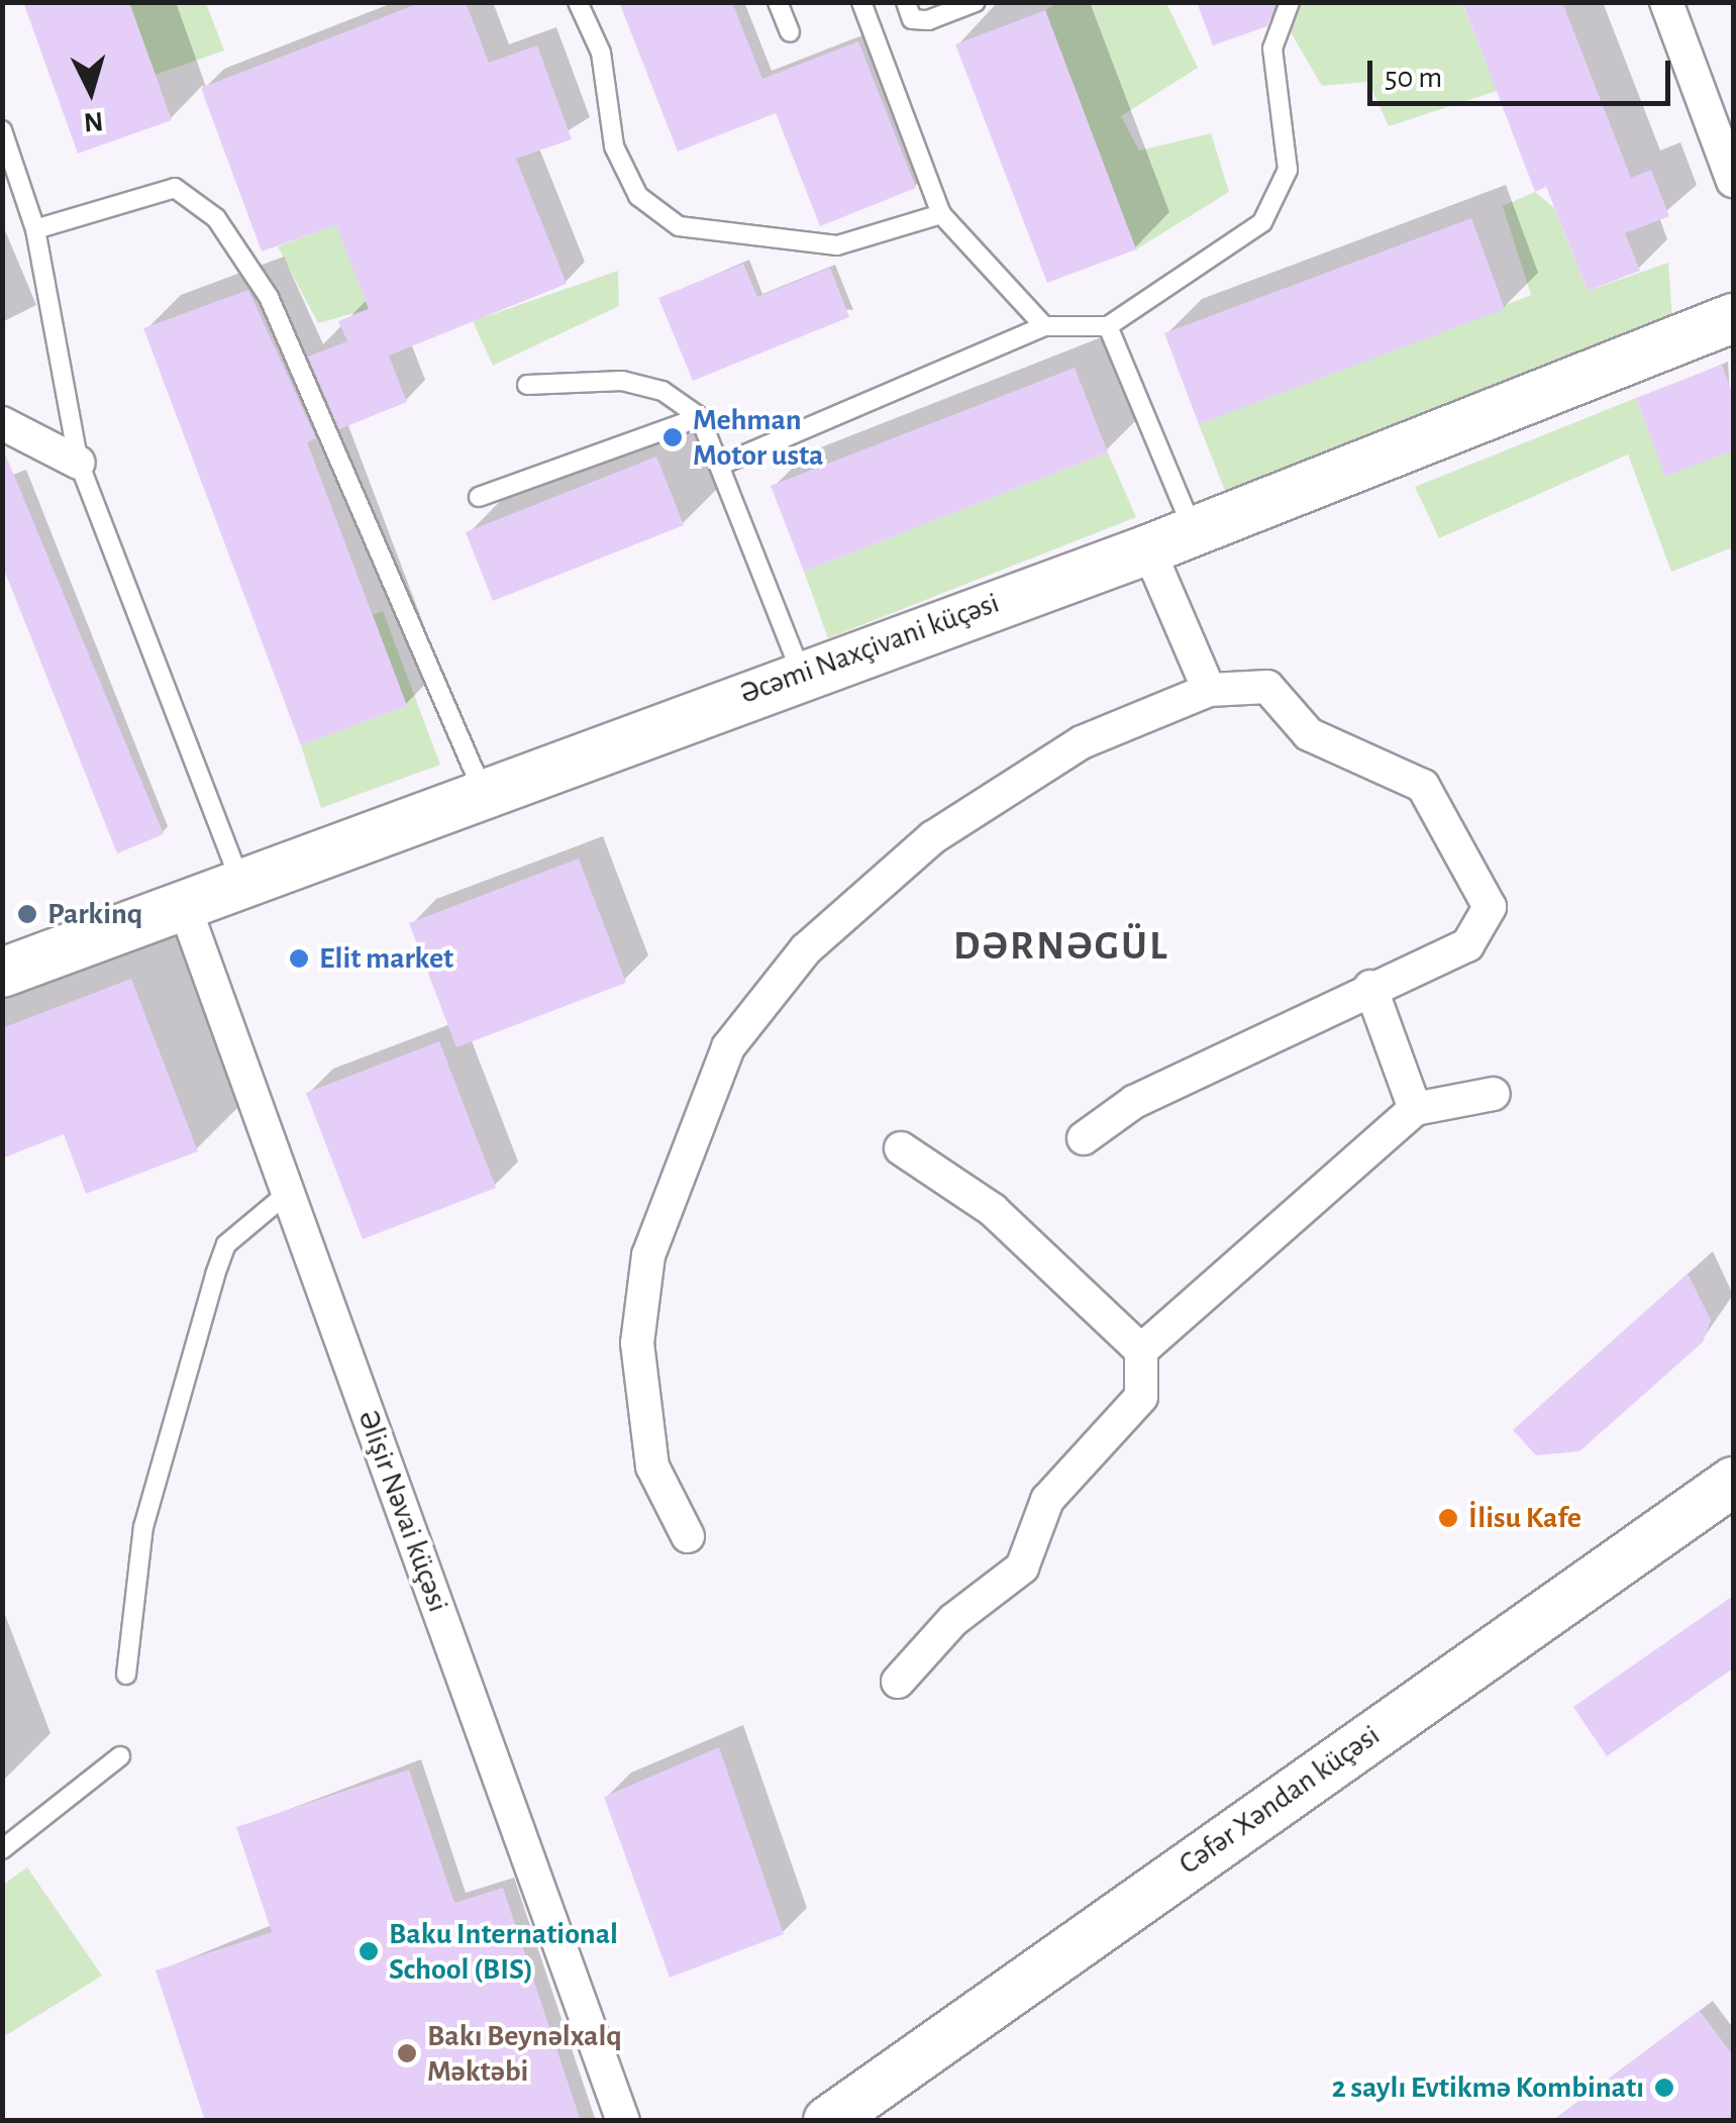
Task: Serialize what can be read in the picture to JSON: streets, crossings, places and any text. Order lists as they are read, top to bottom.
{
  "streets": {
    "street": ["Əcəmi Naxçivani küçəsi", "Əlişir Nəvai küçəsi", "Cəfər Xəndan küçəsi"]
  },
  "crossings": [
    ["Əcəmi Naxçivani küçəsi", "Əlişir Nəvai küçəsi"]
  ],
  "districts": ["DƏRNƏGÜL"],
  "places": [
    "Mehman Motor usta",
    "Parkinq",
    "Elit market",
    "İlisu Kafe",
    "Baku International School (BIS)",
    "Bakı Beynəlxalq Məktəbi",
    "2 saylı Evtikmə Kombinatı"
  ],
  "scale_bar": "50 m",
  "north": "bottom"
}
